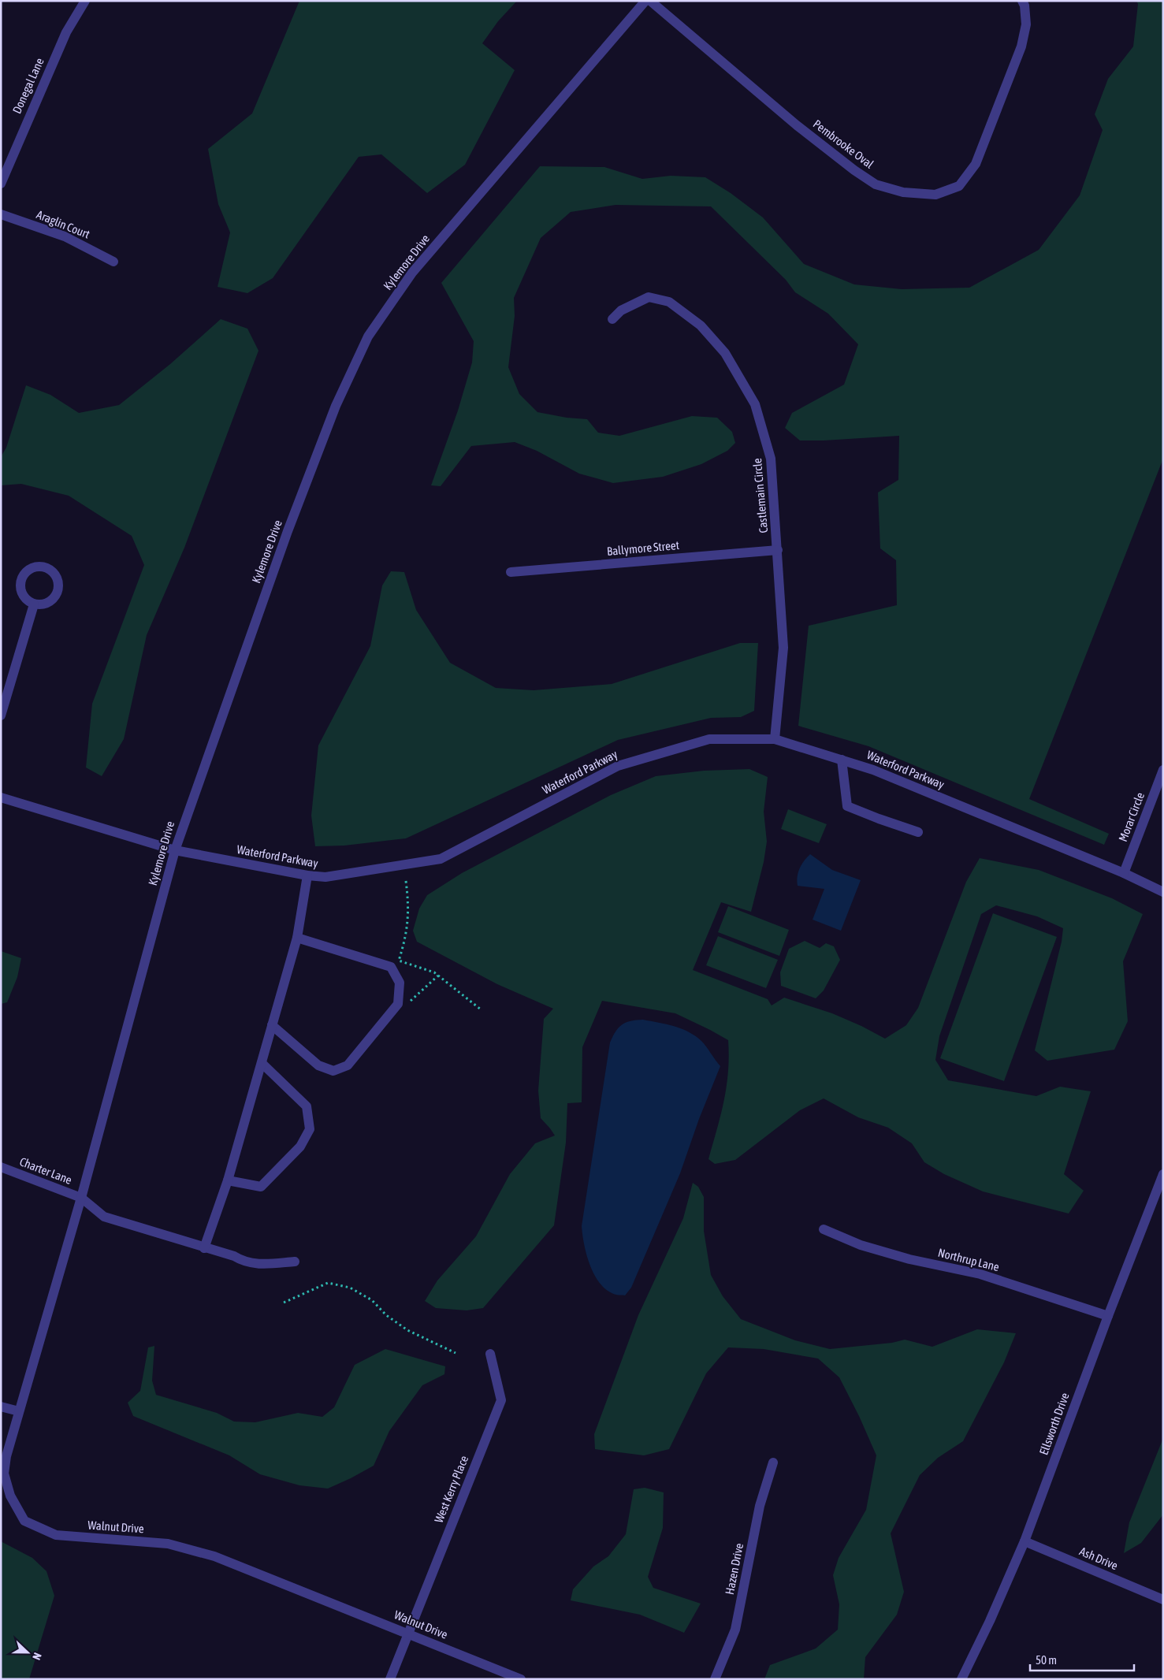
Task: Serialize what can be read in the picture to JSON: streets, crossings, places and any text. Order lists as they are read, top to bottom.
{
  "streets": {
    "street": [
      "Donegal Lane",
      "Pembrooke Oval",
      "Araglin Court",
      "Kylemore Drive",
      "Castlemain Circle",
      "Ballymore Street",
      "Waterford Parkway",
      "Morar Circle",
      "Charter Lane",
      "Northrup Lane",
      "Ellsworth Drive",
      "West Kerry Place",
      "Walnut Drive",
      "Ash Drive",
      "Hazen Drive"
    ]
  },
  "crossings": [
    ["Kylemore Drive", "Waterford Parkway"],
    ["Kylemore Drive", "Charter Lane"],
    ["Kylemore Drive", "Walnut Drive"],
    ["Castlemain Circle", "Ballymore Street"],
    ["Castlemain Circle", "Waterford Parkway"],
    ["Waterford Parkway", "Morar Circle"],
    ["Charter Lane", "Walnut Drive"],
    ["Northrup Lane", "Ellsworth Drive"],
    ["Ellsworth Drive", "Ash Drive"],
    ["West Kerry Place", "Walnut Drive"]
  ],
  "scale_bar": "50 m",
  "north": "right"
}
